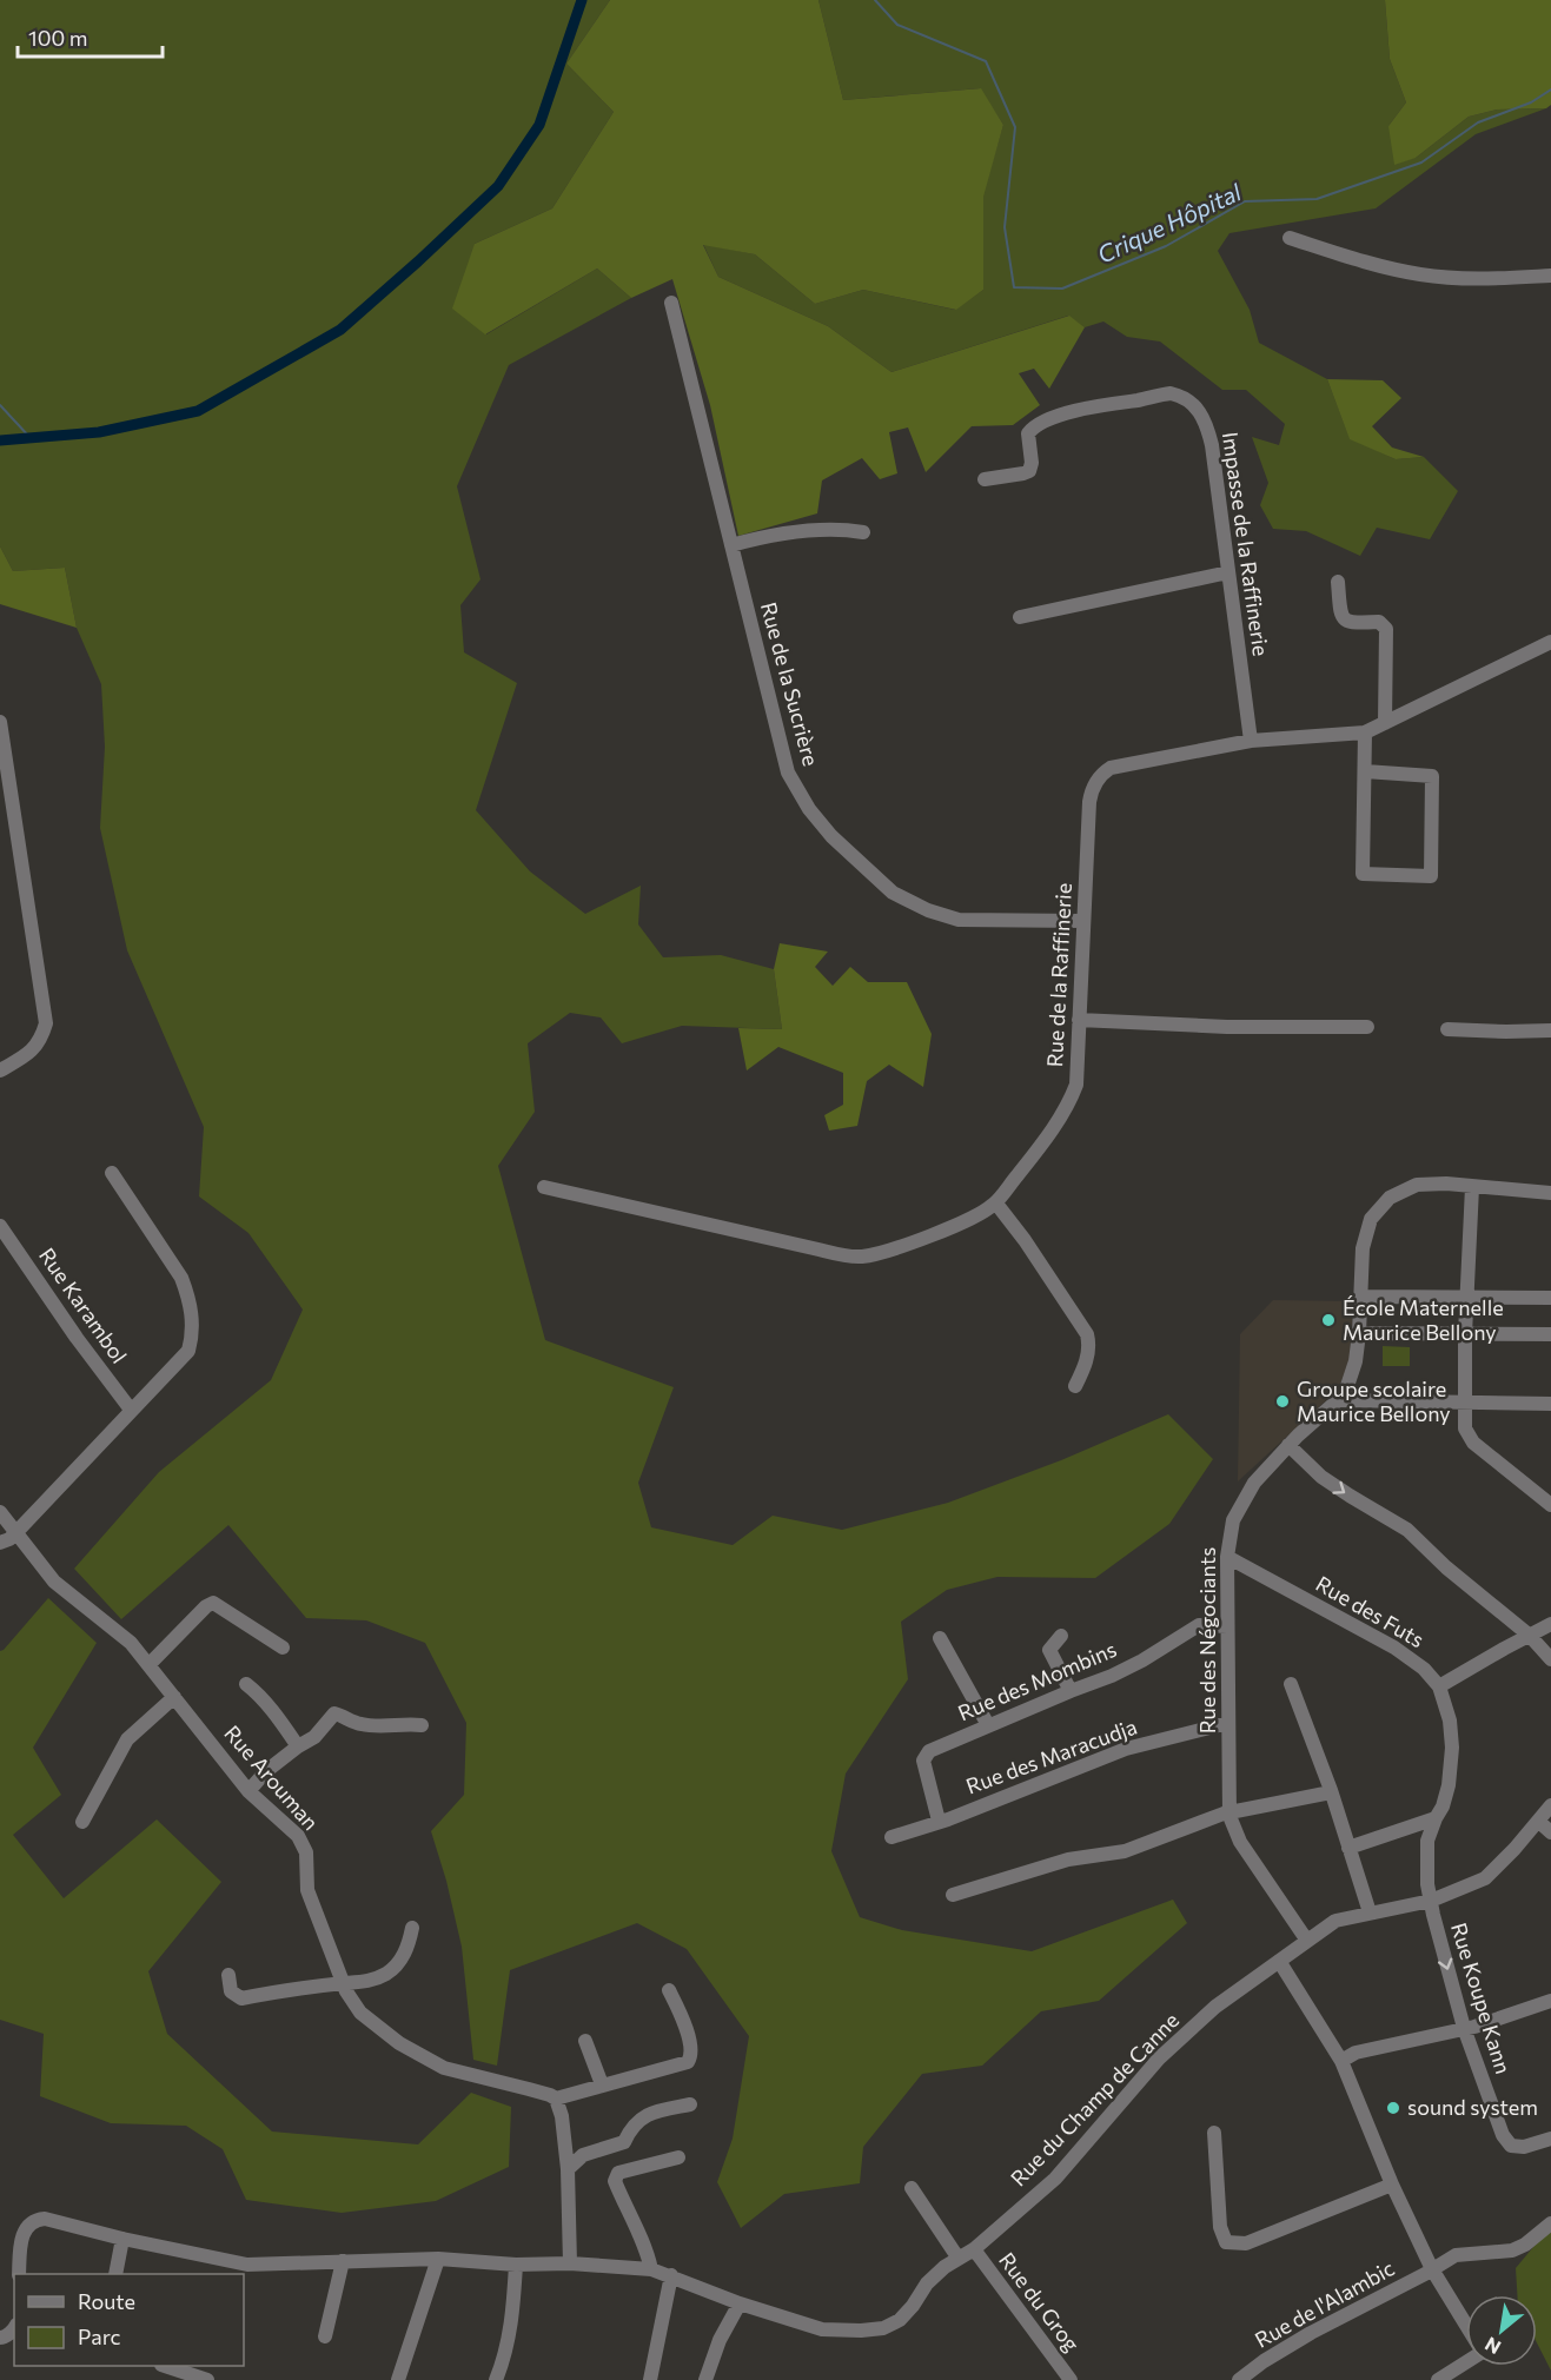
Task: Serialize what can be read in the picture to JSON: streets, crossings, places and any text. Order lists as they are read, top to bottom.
{
  "streets": {
    "street": [
      "Impasse de la Raffinerie",
      "Rue de la Sucrière",
      "Rue de la Raffinerie",
      "Rue Karambol",
      "Rue des Futs",
      "Rue des Négociants",
      "Rue des Mombins",
      "Rue des Maracudja",
      "Rue Arouman",
      "Rue Koupe Kann",
      "Rue du Champ de Canne",
      "Rue du Grog",
      "Rue de l'Alambic"
    ]
  },
  "crossings": [
    ["Impasse de la Raffinerie", "Rue de la Raffinerie"],
    ["Rue de la Sucrière", "Rue de la Raffinerie"],
    ["Rue des Futs", "Rue des Négociants"],
    ["Rue des Futs", "Rue Koupe Kann"],
    ["Rue des Futs", "Rue du Champ de Canne"],
    ["Rue des Négociants", "Rue des Mombins"],
    ["Rue des Négociants", "Rue des Maracudja"],
    ["Rue des Négociants", "Rue du Champ de Canne"],
    ["Rue des Mombins", "Rue des Maracudja"],
    ["Rue Koupe Kann", "Rue du Champ de Canne"],
    ["Rue du Champ de Canne", "Rue du Grog"]
  ],
  "one_way": ["Rue Koupe Kann"],
  "water": ["Crique Hôpital"],
  "places": ["École Maternelle Maurice Bellony", "Groupe scolaire Maurice Bellony", "sound system"],
  "legend": ["Route", "Parc"],
  "scale_bar": "100 m",
  "north": "bottom left"
}
